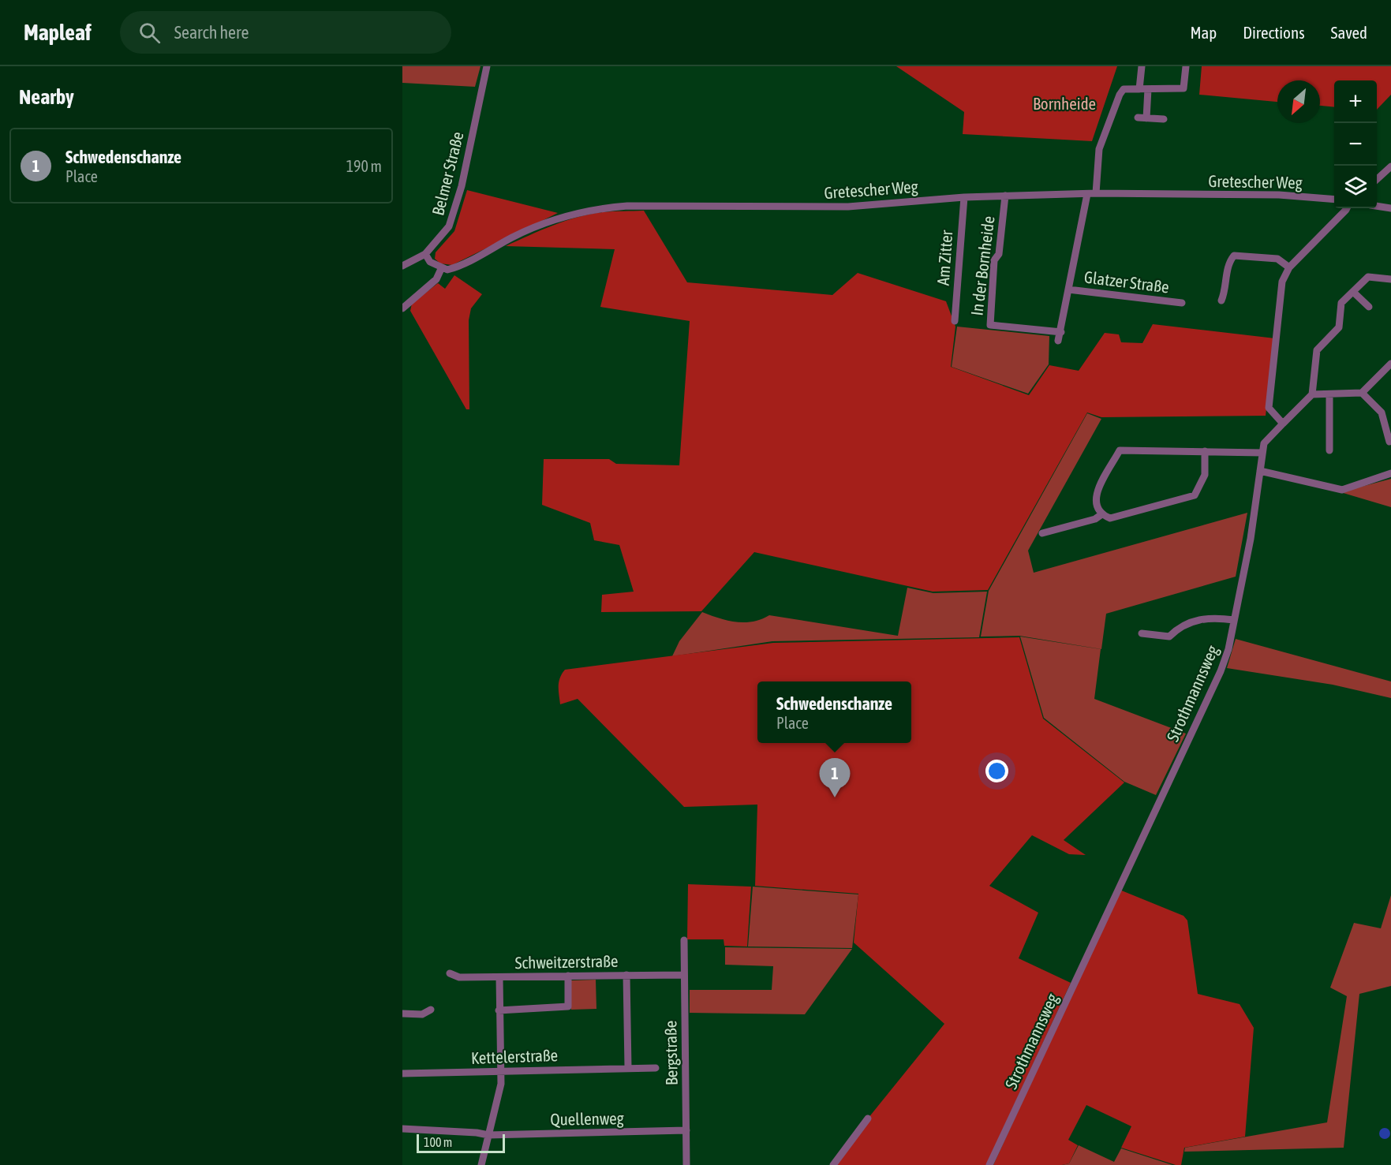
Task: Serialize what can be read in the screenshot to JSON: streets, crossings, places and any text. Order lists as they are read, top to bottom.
{
  "streets": {
    "street": [
      "Belmer Straße",
      "Gretescher Weg",
      "Am Zitter",
      "In der Bornheide",
      "Glatzer Straße",
      "Strothmannsweg",
      "Schweitzerstraße",
      "Bergstraße",
      "Kettelerstraße",
      "Quellenweg"
    ]
  },
  "crossings": [
    ["Gretescher Weg", "Am Zitter"],
    ["Gretescher Weg", "In der Bornheide"],
    ["Schweitzerstraße", "Bergstraße"],
    ["Bergstraße", "Quellenweg"]
  ],
  "parks": ["Bornheide"],
  "scale_bar": "100 m",
  "north": "bottom left",
  "page": {
    "header": "Mapleaf",
    "search": "Search here",
    "nav": ["Map", "Directions", "Saved"],
    "heading": "Nearby",
    "map_buttons": ["+", "−"],
    "list": [
      {
        "mark": "1",
        "name": "Schwedenschanze",
        "note": "Place",
        "value": "190 m"
      }
    ],
    "popup": ["Schwedenschanze", "Place"],
    "pins": "1",
    "scale": "100 m"
  }
}
